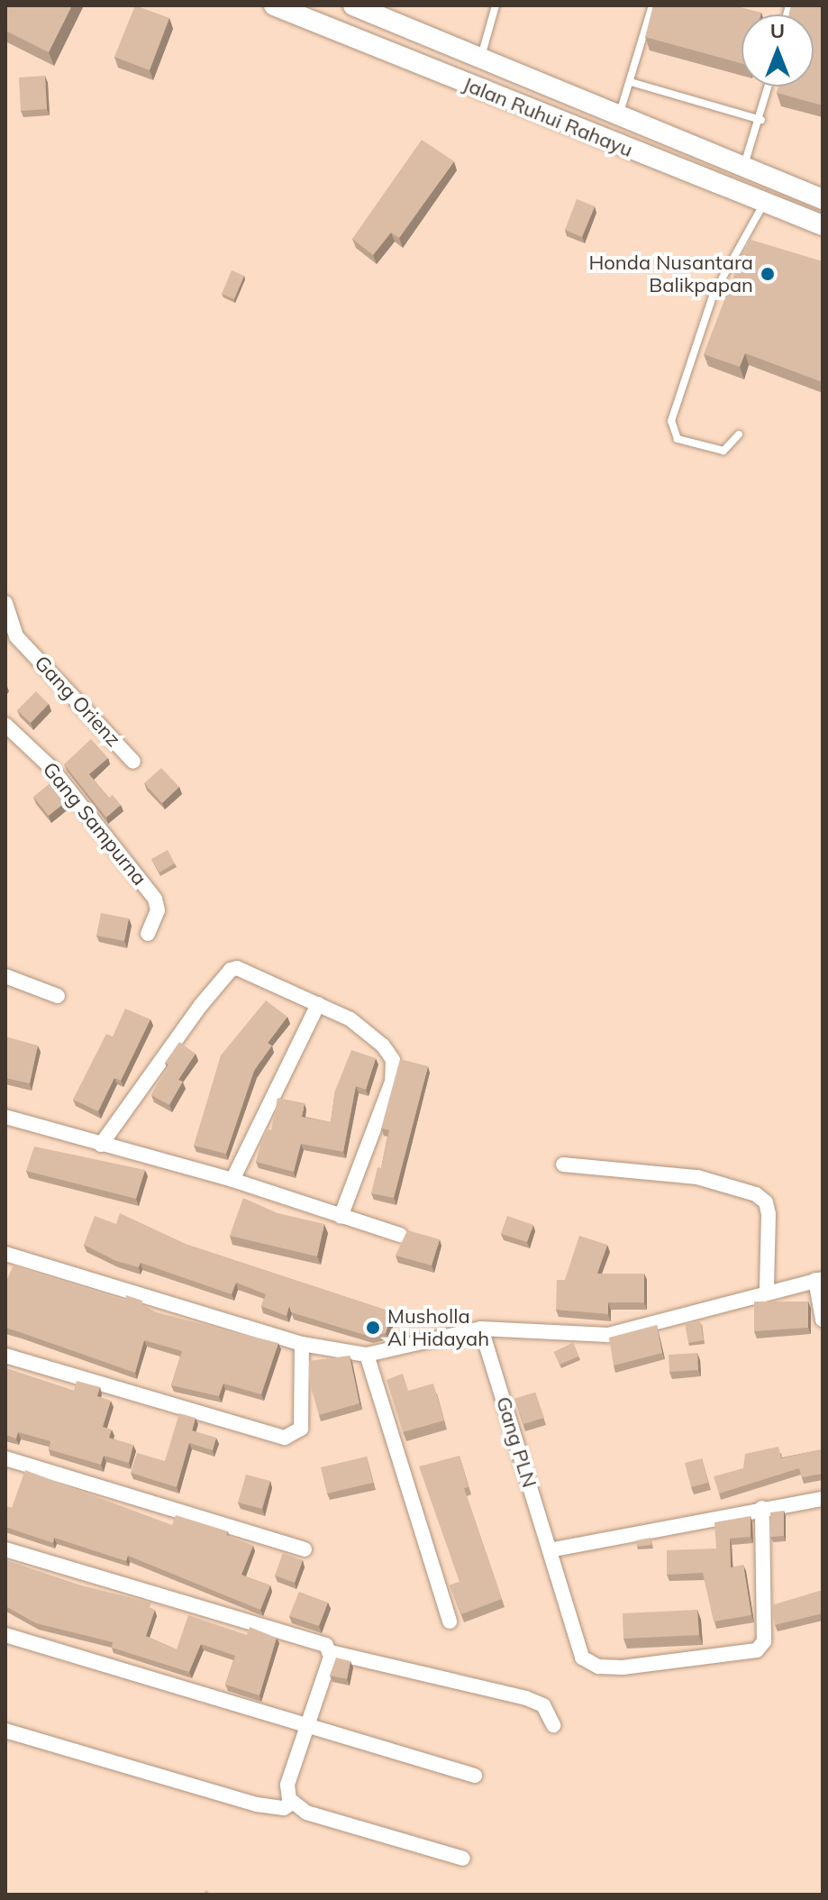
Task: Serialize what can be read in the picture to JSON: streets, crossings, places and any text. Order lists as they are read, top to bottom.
{
  "streets": {
    "main road": ["Jalan Ruhui Rahayu"],
    "street": ["Gang Orienz", "Gang Sampurna", "Gang PLN"]
  },
  "places": ["Honda Nusantara Balikpapan", "Musholla Al Hidayah"],
  "north": "top"
}
